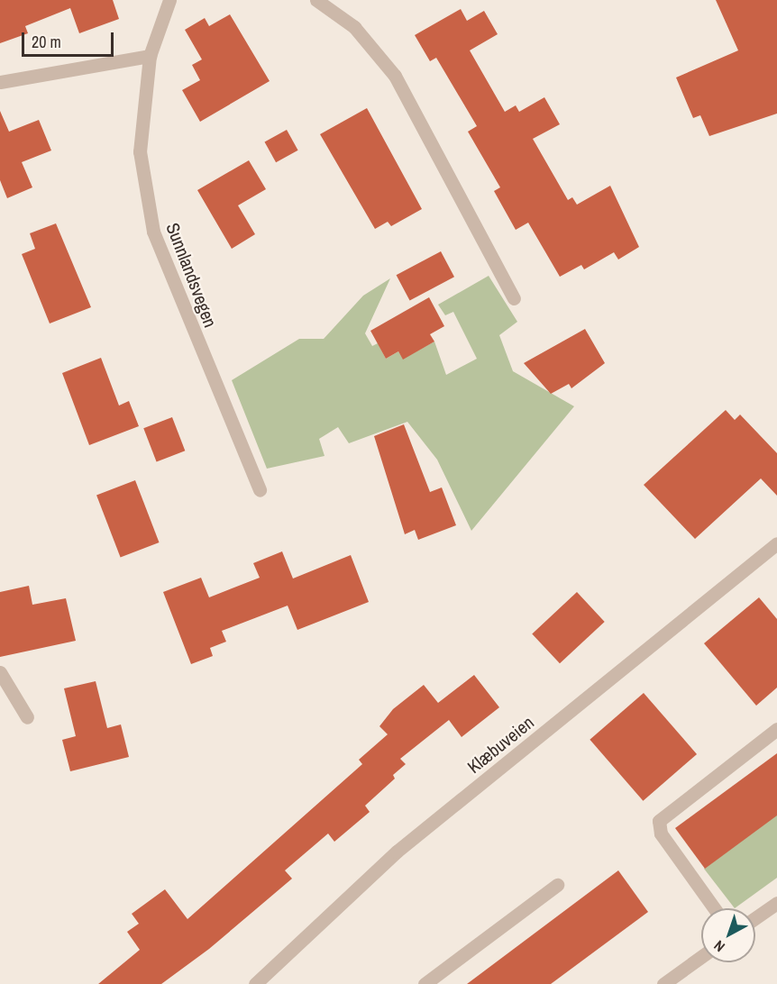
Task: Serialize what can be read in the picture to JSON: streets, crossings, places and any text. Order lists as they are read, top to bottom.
{
  "streets": {
    "street": ["Sunnlandsvegen", "Klæbuveien"]
  },
  "scale_bar": "20 m",
  "north": "bottom left"
}
